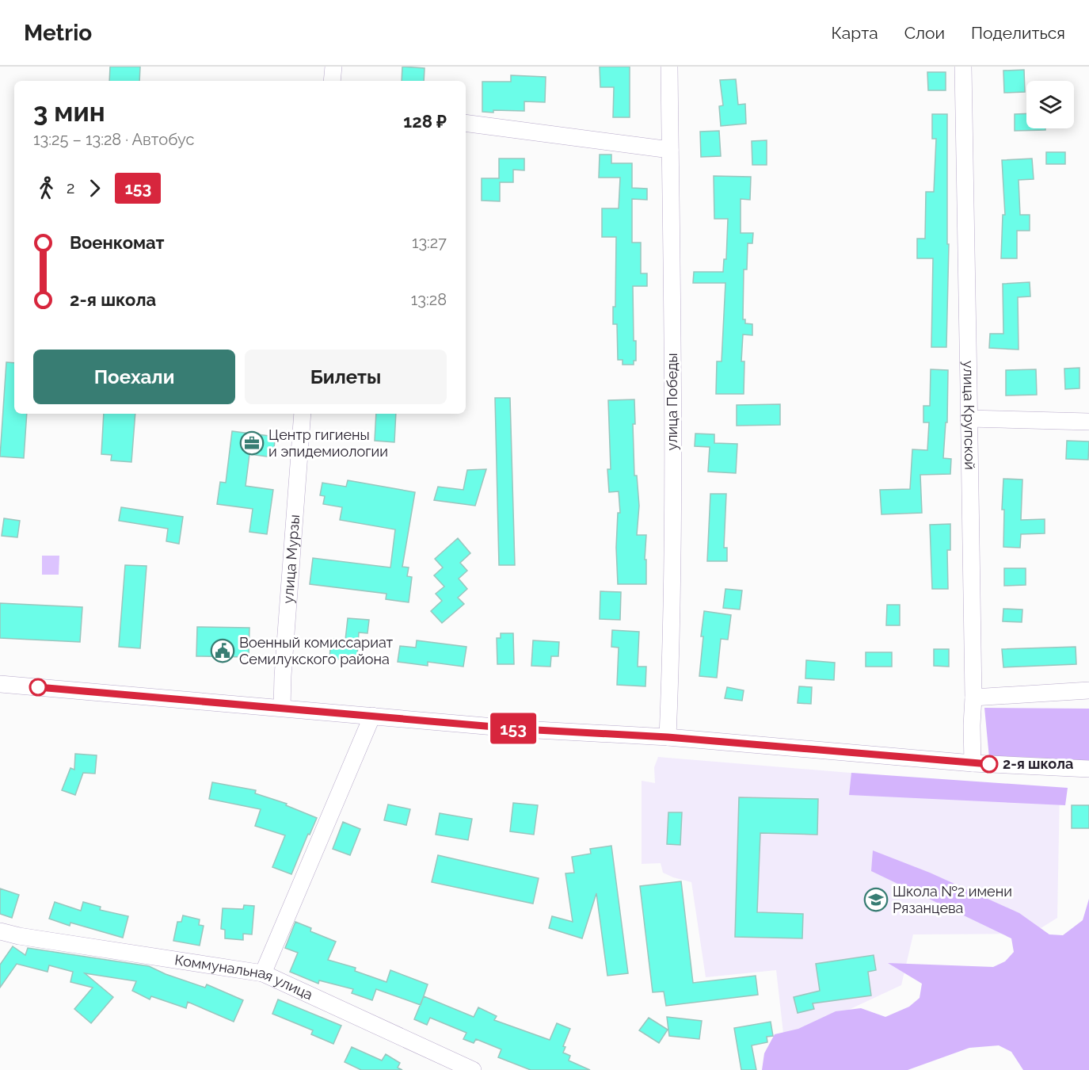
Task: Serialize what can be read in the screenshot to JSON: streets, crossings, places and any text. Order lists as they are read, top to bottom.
{
  "streets": {
    "street": [
      "улица Победы",
      "улица Крупской",
      "улица Мурзы",
      "Коммунальная улица"
    ]
  },
  "places": {
    "office": ["Центр гигиены и эпидемиологии"],
    "public building": ["Военный комиссариат Семилукского района"],
    "other": ["2-я школа"],
    "school or university": ["Школа №2 имени Рязанцева"]
  },
  "lines": ["bus line 153"],
  "page": {
    "header": "Metrio",
    "nav": ["Карта", "Слои", "Поделиться"],
    "on_map": "153",
    "heading": ["3 мин", "13:25 – 13:28 · Автобус", "128 ₽"],
    "legs": ["2", "153"],
    "list": [
      {
        "name": "Военкомат",
        "value": "13:27"
      },
      {
        "name": "2-я школа",
        "value": "13:28"
      }
    ],
    "buttons": ["Поехали", "Билеты"]
  }
}
